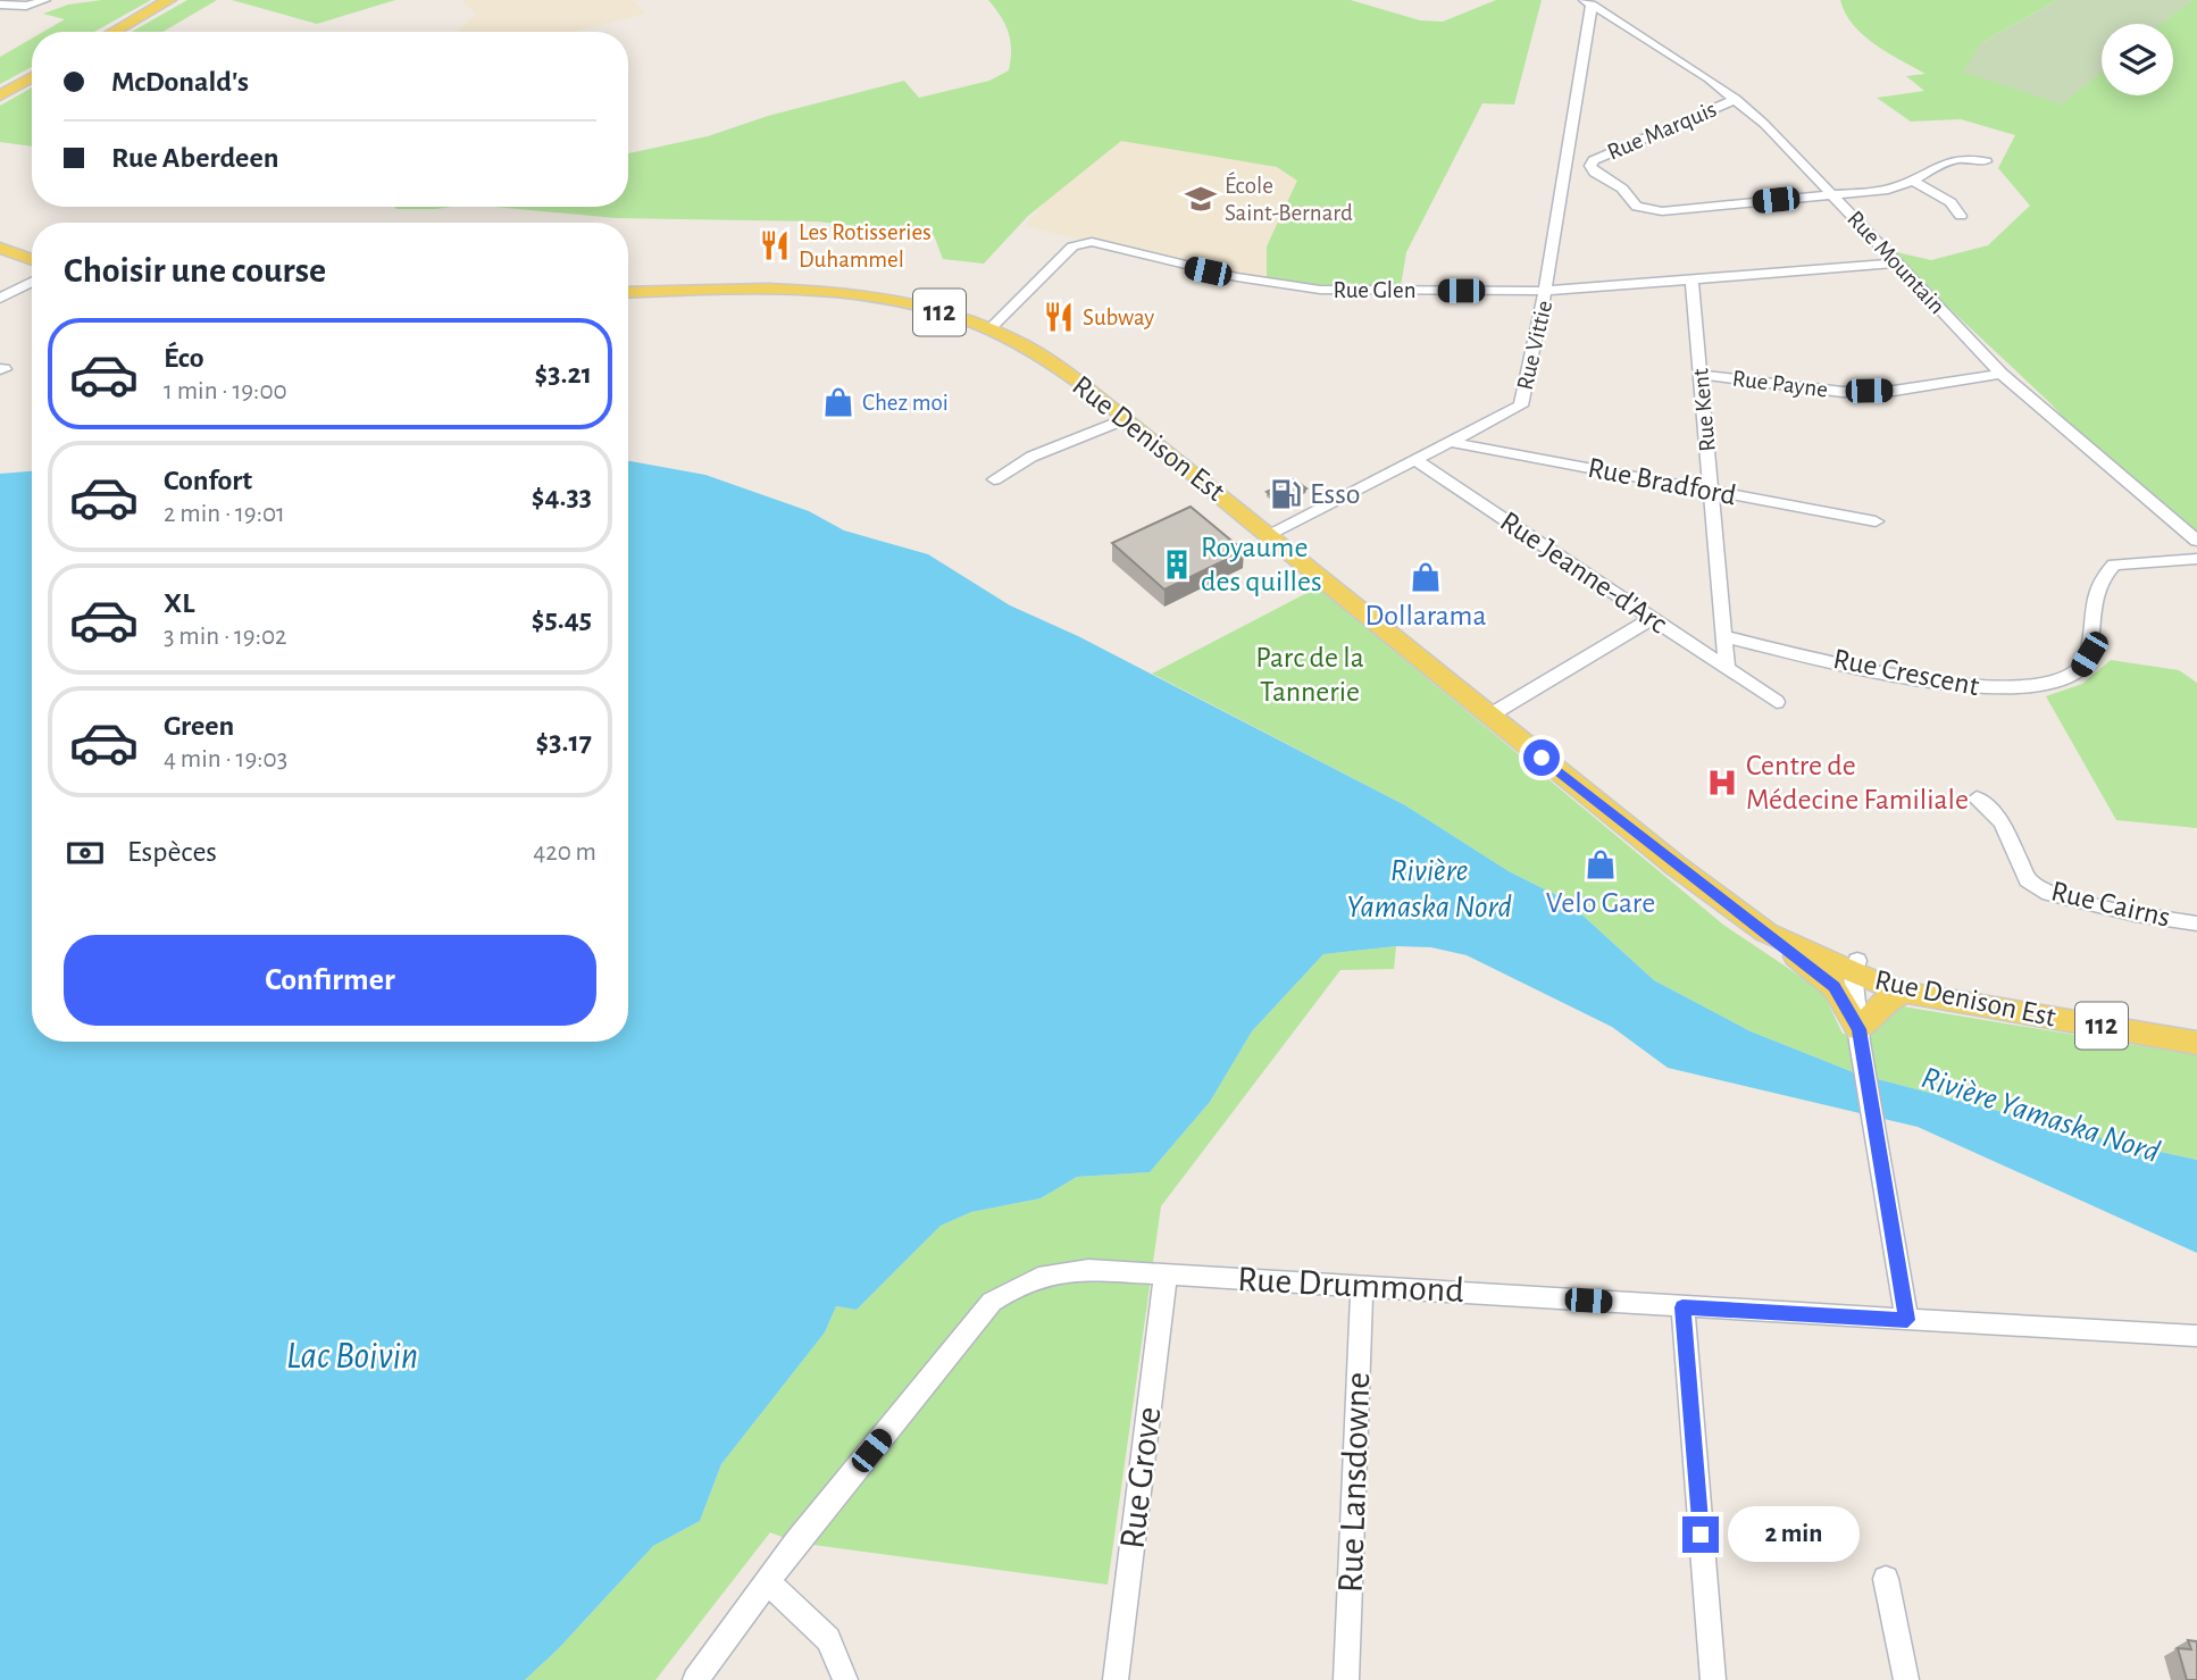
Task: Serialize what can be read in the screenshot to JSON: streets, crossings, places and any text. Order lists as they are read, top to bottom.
{
  "streets": {
    "main road": ["112", "Rue Denison Est"],
    "street": [
      "Rue Marquis",
      "Rue Mountain",
      "Rue Glen",
      "Rue Vittie",
      "Rue Payne",
      "Rue Kent",
      "Rue Bradford",
      "Rue Jeanne-d'Arc",
      "Rue Crescent",
      "Rue Cairns",
      "Rue Drummond",
      "Rue Grove",
      "Rue Lansdowne"
    ]
  },
  "crossings": [
    ["Rue Marquis", "Rue Mountain"],
    ["Rue Mountain", "Rue Glen"],
    ["Rue Mountain", "Rue Vittie"],
    ["Rue Mountain", "Rue Payne"],
    ["Rue Glen", "Rue Vittie"],
    ["Rue Glen", "Rue Kent"],
    ["Rue Glen", "Rue Denison Est"],
    ["Rue Vittie", "Rue Denison Est"],
    ["Rue Vittie", "Rue Bradford"],
    ["Rue Vittie", "Rue Jeanne-d'Arc"],
    ["Rue Payne", "Rue Kent"],
    ["Rue Kent", "Rue Bradford"],
    ["Rue Kent", "Rue Crescent"],
    ["Rue Drummond", "Rue Grove"],
    ["Rue Drummond", "Rue Lansdowne"]
  ],
  "water": ["Rivière Yamaska Nord", "Lac Boivin"],
  "parks": ["Parc de la Tannerie"],
  "places": {
    "school or university": ["École Saint-Bernard"],
    "restaurant": ["Les Rotisseries Duhammel", "Subway"],
    "shop": ["Chez moi", "Dollarama", "Velo Gare"],
    "fuel station": ["Esso"],
    "building": ["Royaume des quilles"],
    "hospital": ["Centre de Médecine Familiale"]
  },
  "page": {
    "banner": ["McDonald's", "Rue Aberdeen"],
    "heading": "Choisir une course",
    "list": [
      {
        "name": "Éco",
        "note": "1 min · 19:00",
        "value": "$3.21"
      },
      {
        "name": "Confort",
        "note": "2 min · 19:01",
        "value": "$4.33"
      },
      {
        "name": "XL",
        "note": "3 min · 19:02",
        "value": "$5.45"
      },
      {
        "name": "Green",
        "note": "4 min · 19:03",
        "value": "$3.17"
      }
    ],
    "pay": ["Espèces", "420 m"],
    "buttons": "Confirmer",
    "bubble": "2 min"
  }
}
